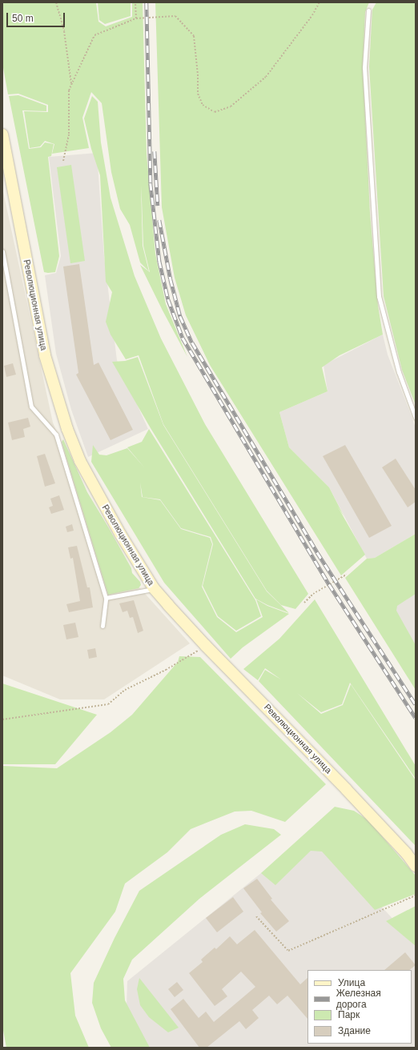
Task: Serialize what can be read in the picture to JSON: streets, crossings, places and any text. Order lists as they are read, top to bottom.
{
  "streets": {
    "street": ["Революционная улица"]
  },
  "legend": [
    "Улица",
    "Железная дорога",
    "Парк",
    "Здание"
  ],
  "scale_bar": "50 m"
}
